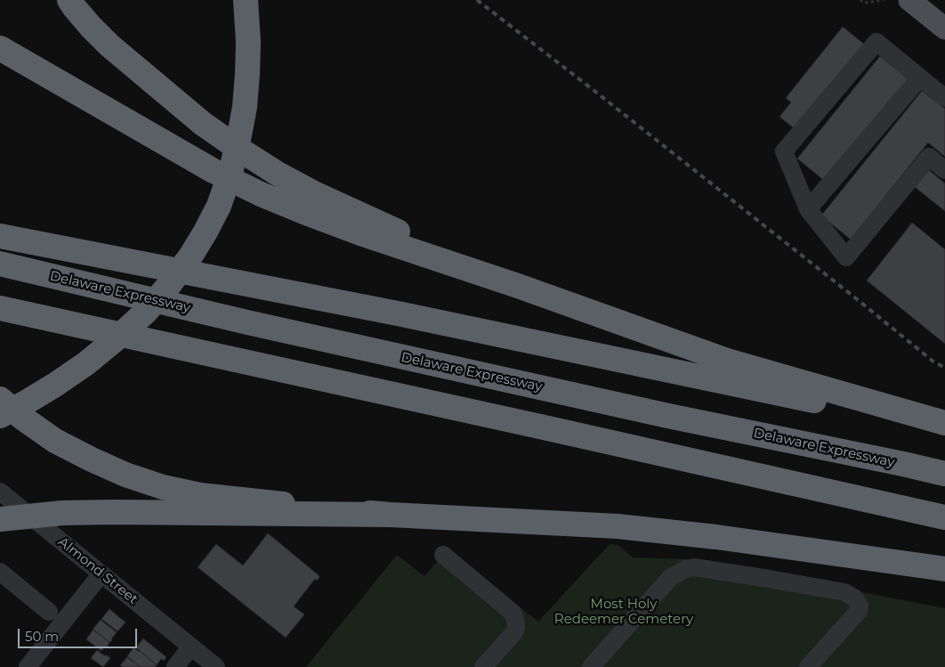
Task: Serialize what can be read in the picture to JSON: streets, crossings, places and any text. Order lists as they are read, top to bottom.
{
  "streets": {
    "highway": ["Delaware Expressway"],
    "street": ["Almond Street"]
  },
  "parks": ["Most Holy Redeemer Cemetery"],
  "scale_bar": "50 m"
}
